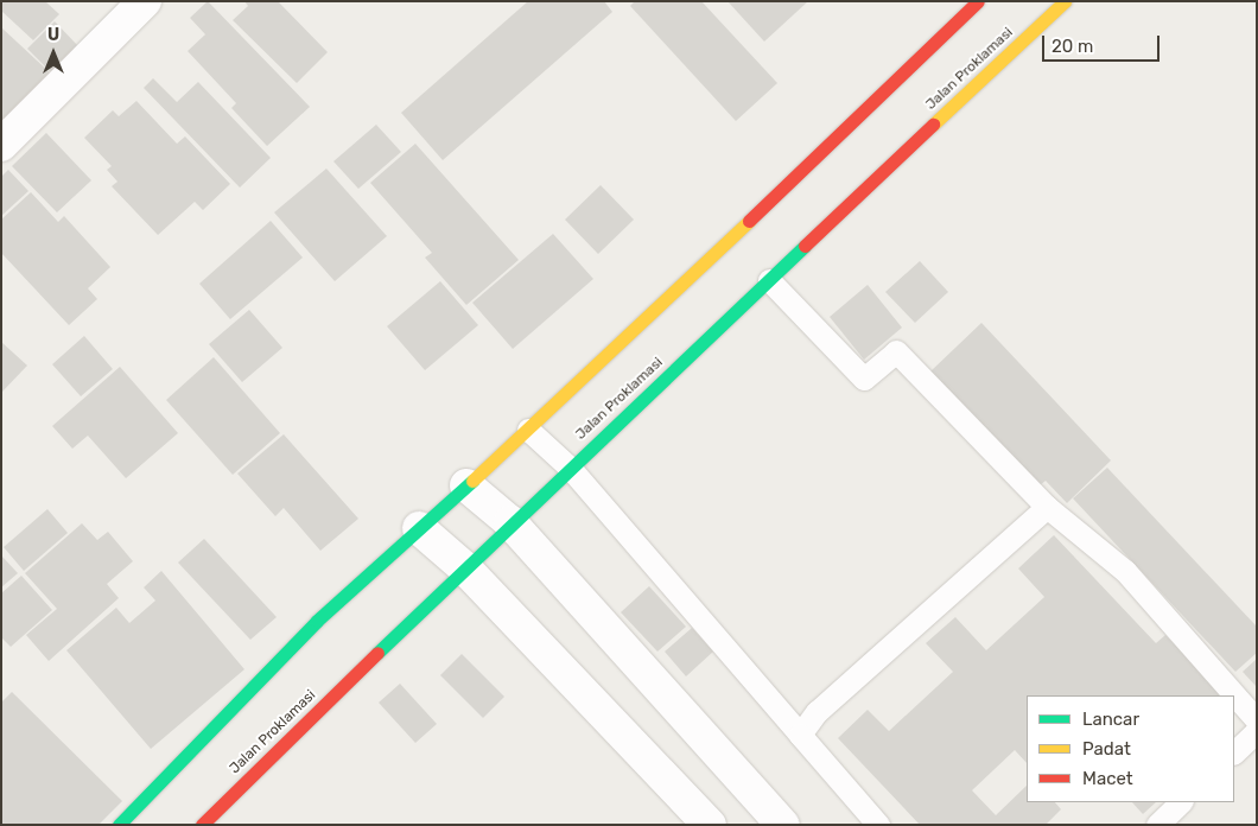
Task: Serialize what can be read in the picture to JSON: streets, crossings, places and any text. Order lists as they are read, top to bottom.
{
  "streets": {
    "street": ["Jalan Proklamasi"]
  },
  "legend": ["Lancar", "Padat", "Macet"],
  "scale_bar": "20 m",
  "north": "top"
}
